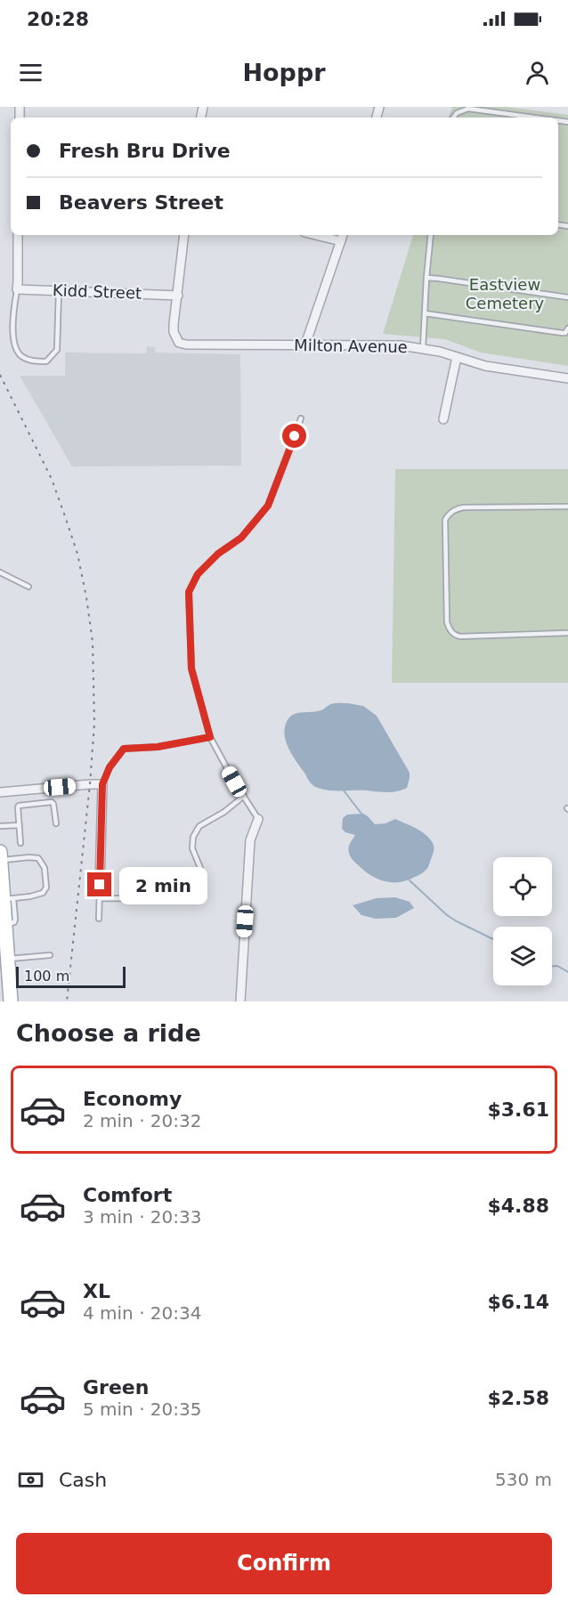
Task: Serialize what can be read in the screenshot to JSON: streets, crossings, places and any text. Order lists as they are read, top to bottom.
{
  "streets": {
    "street": ["Kidd Street", "Milton Avenue"]
  },
  "crossings": [
    ["Kidd Street", "Milton Avenue"]
  ],
  "parks": ["Eastview Cemetery"],
  "scale_bar": "100 m",
  "page": {
    "status": "20:28",
    "header": "Hoppr",
    "banner": ["Fresh Bru Drive", "Beavers Street"],
    "bubble": "2 min",
    "scale": "100 m",
    "heading": "Choose a ride",
    "list": [
      {
        "name": "Economy",
        "note": "2 min · 20:32",
        "value": "$3.61"
      },
      {
        "name": "Comfort",
        "note": "3 min · 20:33",
        "value": "$4.88"
      },
      {
        "name": "XL",
        "note": "4 min · 20:34",
        "value": "$6.14"
      },
      {
        "name": "Green",
        "note": "5 min · 20:35",
        "value": "$2.58"
      }
    ],
    "pay": ["Cash", "530 m"],
    "buttons": "Confirm"
  }
}
